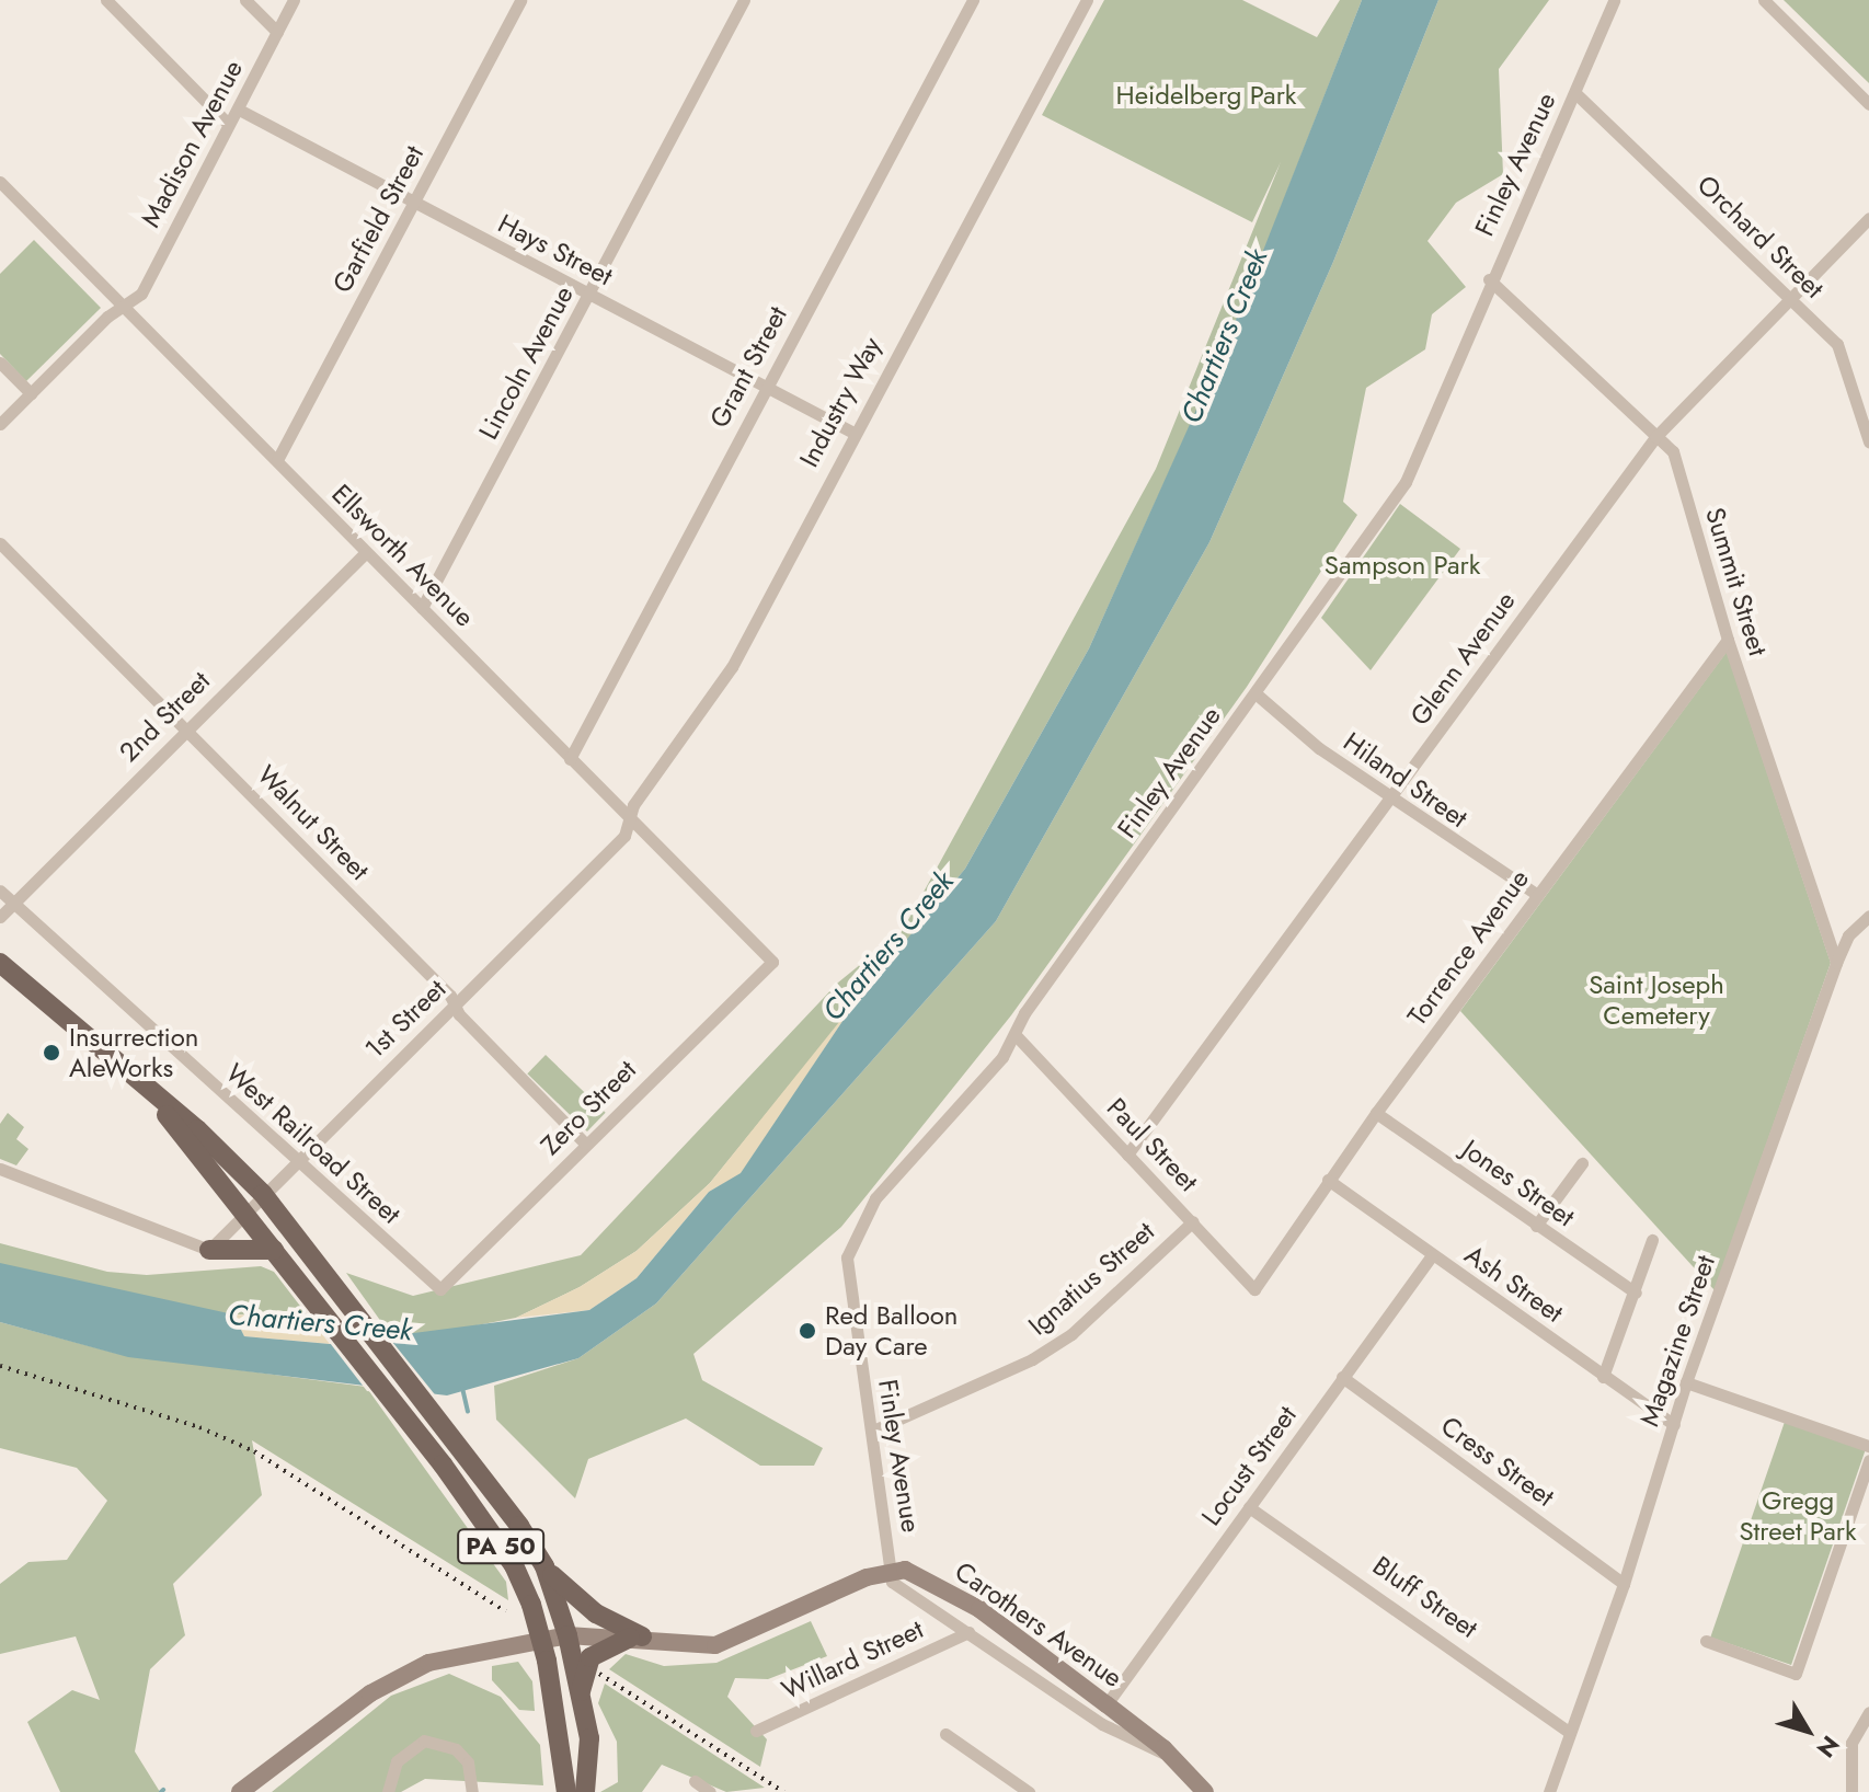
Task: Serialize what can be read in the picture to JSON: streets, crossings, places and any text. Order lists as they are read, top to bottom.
{
  "streets": {
    "main road": ["PA 50"],
    "street": [
      "Madison Avenue",
      "Finley Avenue",
      "Garfield Street",
      "Orchard Street",
      "Hays Street",
      "Lincoln Avenue",
      "Grant Street",
      "Industry Way",
      "Ellsworth Avenue",
      "Summit Street",
      "Glenn Avenue",
      "2nd Street",
      "Hiland Street",
      "Walnut Street",
      "Torrence Avenue",
      "1st Street",
      "Zero Street",
      "West Railroad Street",
      "Paul Street",
      "Jones Street",
      "Ignatius Street",
      "Ash Street",
      "Magazine Street",
      "Cress Street",
      "Locust Street",
      "Bluff Street",
      "Carothers Avenue",
      "Willard Street"
    ]
  },
  "crossings": [
    ["Madison Avenue", "Hays Street"],
    ["Madison Avenue", "Ellsworth Avenue"],
    ["Finley Avenue", "Orchard Street"],
    ["Finley Avenue", "Summit Street"],
    ["Finley Avenue", "Hiland Street"],
    ["Finley Avenue", "Paul Street"],
    ["Finley Avenue", "Ignatius Street"],
    ["Finley Avenue", "Carothers Avenue"],
    ["Garfield Street", "Hays Street"],
    ["Garfield Street", "Ellsworth Avenue"],
    ["Orchard Street", "Glenn Avenue"],
    ["Hays Street", "Lincoln Avenue"],
    ["Hays Street", "Grant Street"],
    ["Hays Street", "Industry Way"],
    ["Lincoln Avenue", "Ellsworth Avenue"],
    ["Grant Street", "Ellsworth Avenue"],
    ["Industry Way", "Ellsworth Avenue"],
    ["Industry Way", "1st Street"],
    ["Ellsworth Avenue", "2nd Street"],
    ["Ellsworth Avenue", "1st Street"],
    ["Ellsworth Avenue", "Zero Street"],
    ["Summit Street", "Glenn Avenue"],
    ["Summit Street", "Torrence Avenue"],
    ["Summit Street", "Magazine Street"],
    ["Glenn Avenue", "Hiland Street"],
    ["Glenn Avenue", "Paul Street"],
    ["2nd Street", "Walnut Street"],
    ["2nd Street", "West Railroad Street"],
    ["Hiland Street", "Torrence Avenue"],
    ["Walnut Street", "1st Street"],
    ["Walnut Street", "Zero Street"],
    ["Torrence Avenue", "Paul Street"],
    ["Torrence Avenue", "Jones Street"],
    ["Torrence Avenue", "Ash Street"],
    ["1st Street", "West Railroad Street"],
    ["1st Street", "PA 50"],
    ["Zero Street", "West Railroad Street"],
    ["Paul Street", "Ignatius Street"],
    ["Ash Street", "Magazine Street"],
    ["Ash Street", "Locust Street"],
    ["Magazine Street", "Cress Street"],
    ["Magazine Street", "Bluff Street"],
    ["Cress Street", "Locust Street"],
    ["Locust Street", "Bluff Street"],
    ["Locust Street", "Carothers Avenue"]
  ],
  "water": ["Chartiers Creek"],
  "parks": [
    "Heidelberg Park",
    "Sampson Park",
    "Saint Joseph Cemetery",
    "Gregg Street Park"
  ],
  "places": ["Insurrection AleWorks", "Red Balloon Day Care"],
  "north": "bottom right"
}
